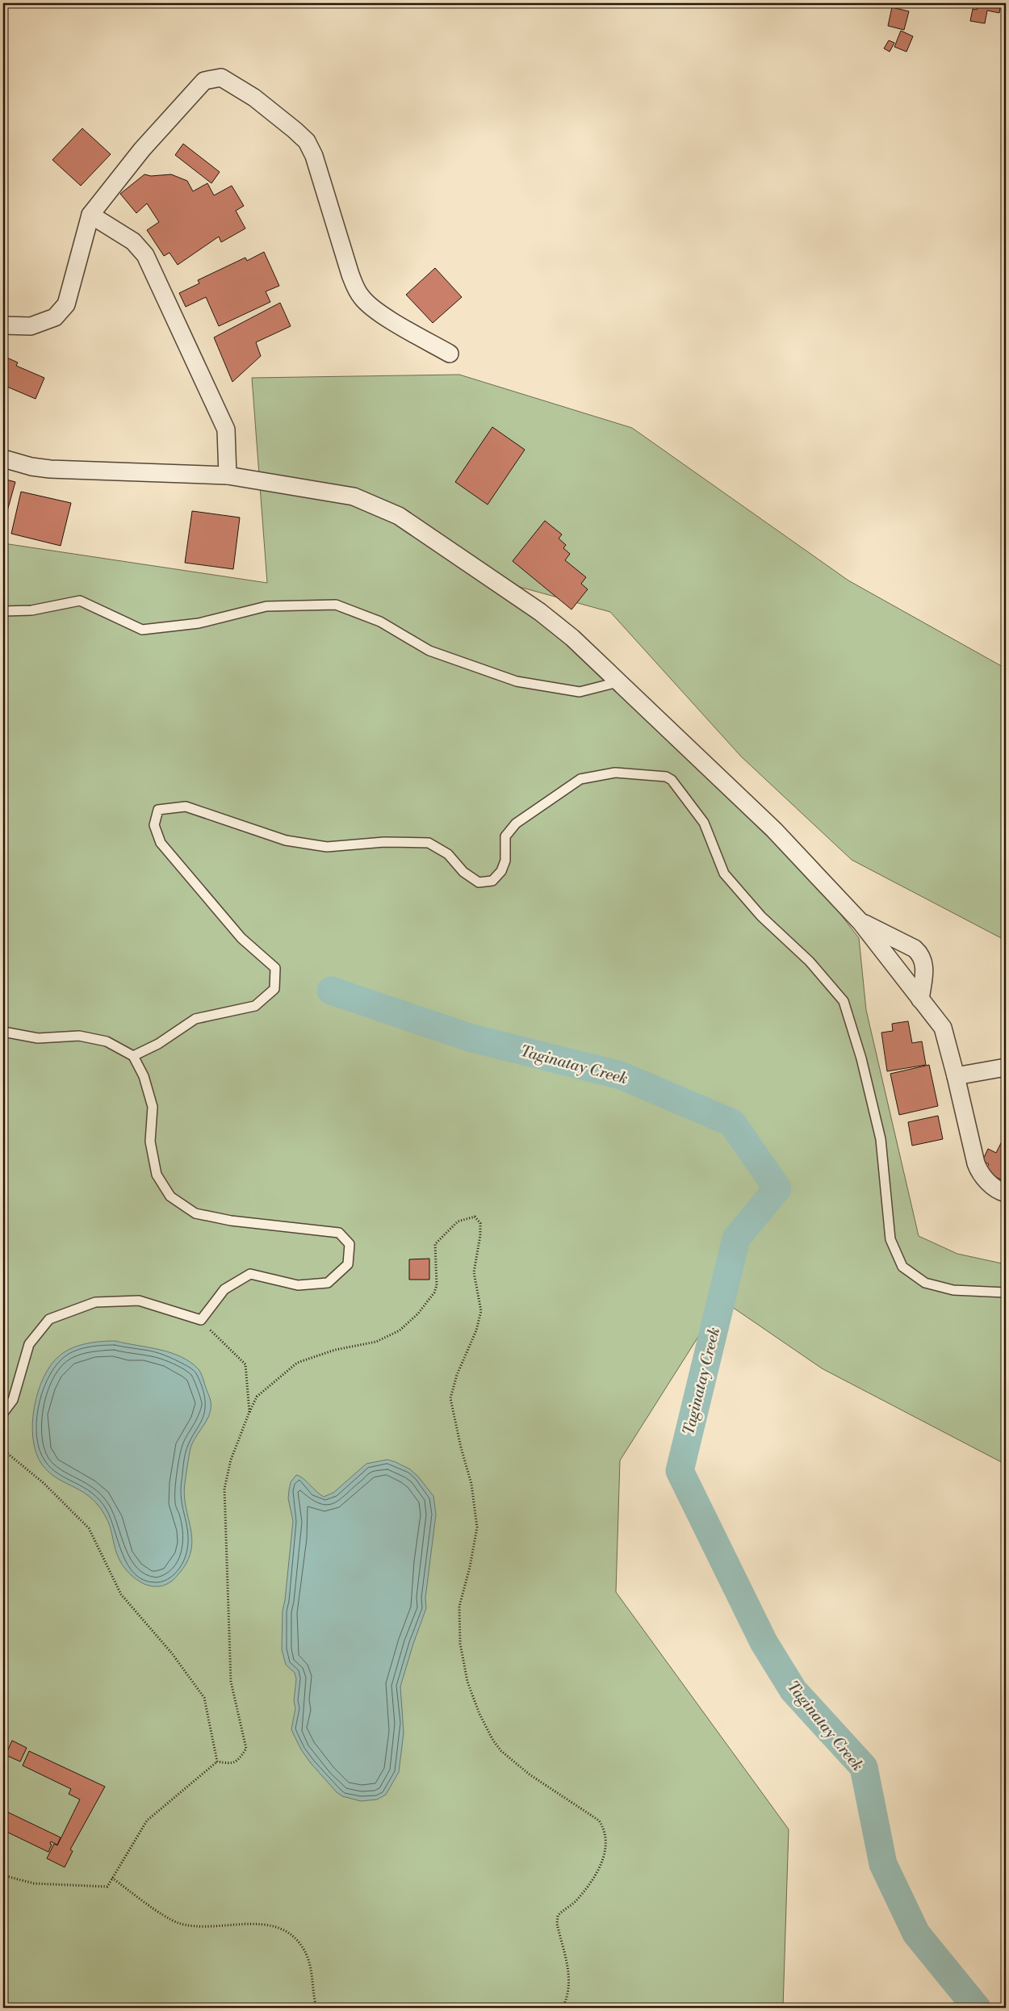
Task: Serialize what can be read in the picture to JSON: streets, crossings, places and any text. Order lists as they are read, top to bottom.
{
  "water": ["Taginatay Creek"]
}
